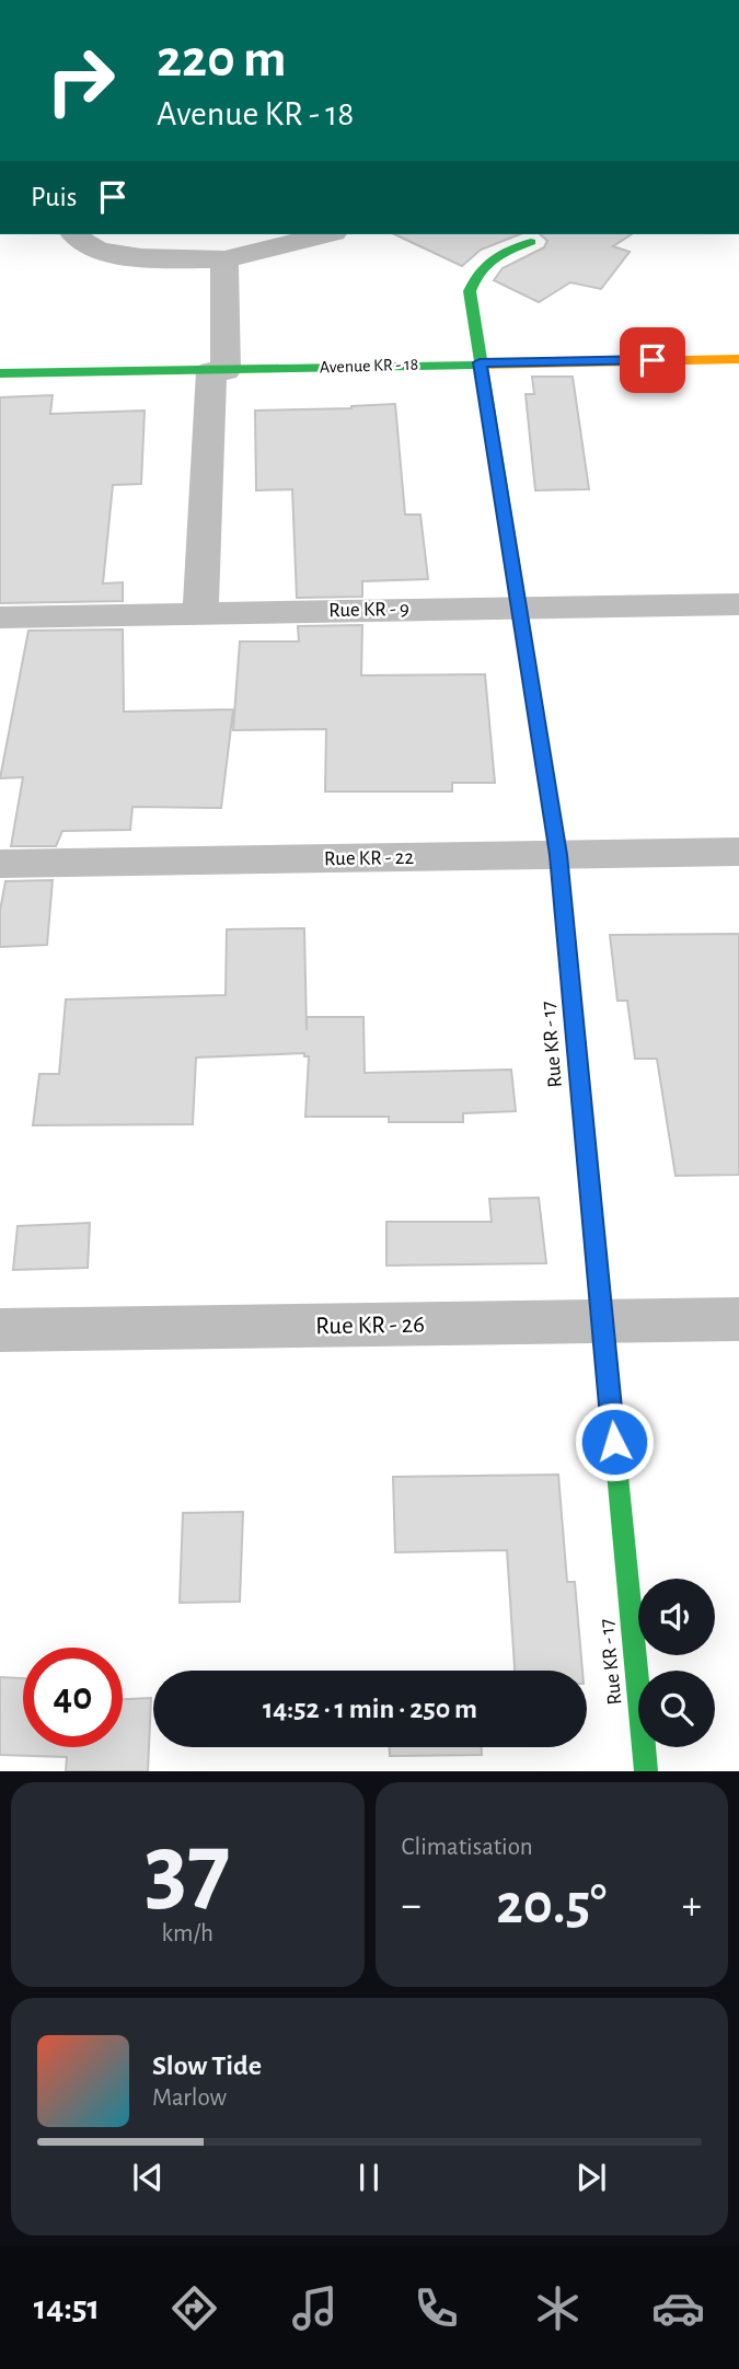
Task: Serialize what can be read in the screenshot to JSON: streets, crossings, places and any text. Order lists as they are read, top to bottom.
{
  "streets": {
    "street": [
      "Avenue KR - 18",
      "Rue KR - 9",
      "Rue KR - 22",
      "Rue KR - 17",
      "Rue KR - 26"
    ]
  },
  "crossings": [
    ["Avenue KR - 18", "Rue KR - 17"],
    ["Rue KR - 9", "Rue KR - 17"],
    ["Rue KR - 22", "Rue KR - 17"],
    ["Rue KR - 17", "Rue KR - 26"]
  ],
  "page": {
    "turn": ["220 m", "Avenue KR - 18"],
    "then": "Puis",
    "limit": "40",
    "trip": "14:52 · 1 min · 250 m",
    "tile": [
      ["37", "km/h"],
      "Climatisation"
    ],
    "heat": ["−", "20.5°", "+"],
    "song": ["Slow Tide", "Marlow"],
    "tabs": "14:51"
  }
}
